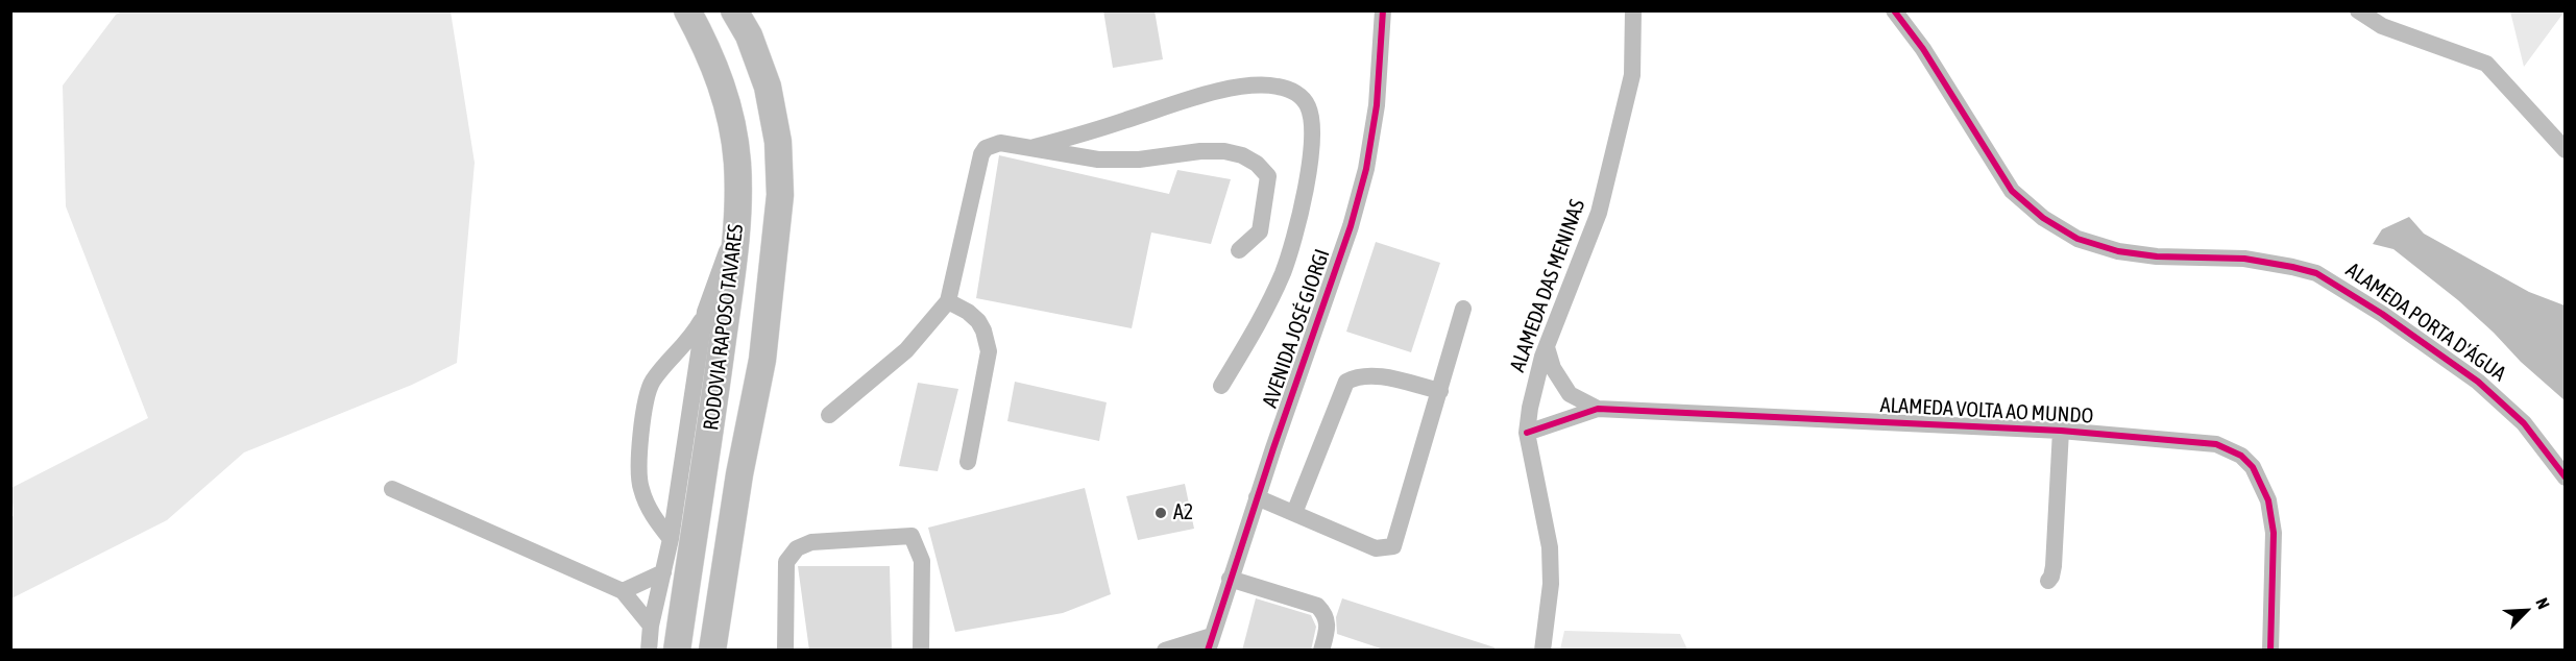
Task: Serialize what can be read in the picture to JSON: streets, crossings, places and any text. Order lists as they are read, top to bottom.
{
  "streets": {
    "highway": ["RODOVIA RAPOSO TAVARES"],
    "street": [
      "ALAMEDA DAS MENINAS",
      "ALAMEDA PORTA D'ÁGUA",
      "AVENIDA JOSÉ GIORGI",
      "ALAMEDA VOLTA AO MUNDO"
    ]
  },
  "crossings": [
    ["ALAMEDA DAS MENINAS", "ALAMEDA VOLTA AO MUNDO"]
  ],
  "places": ["A2"],
  "north": "top right"
}
